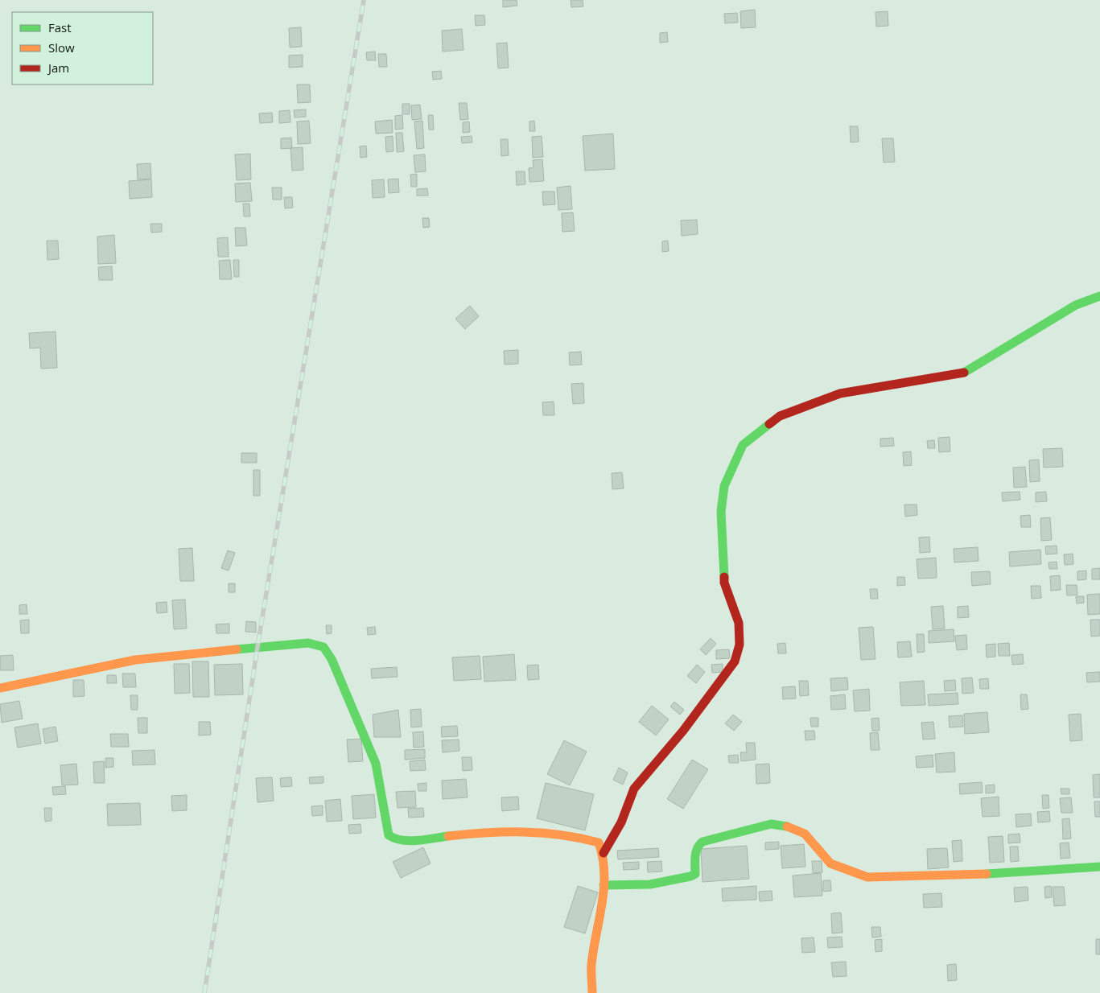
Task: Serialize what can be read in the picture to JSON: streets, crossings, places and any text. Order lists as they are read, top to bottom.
{
  "legend": ["Fast", "Slow", "Jam"]
}
